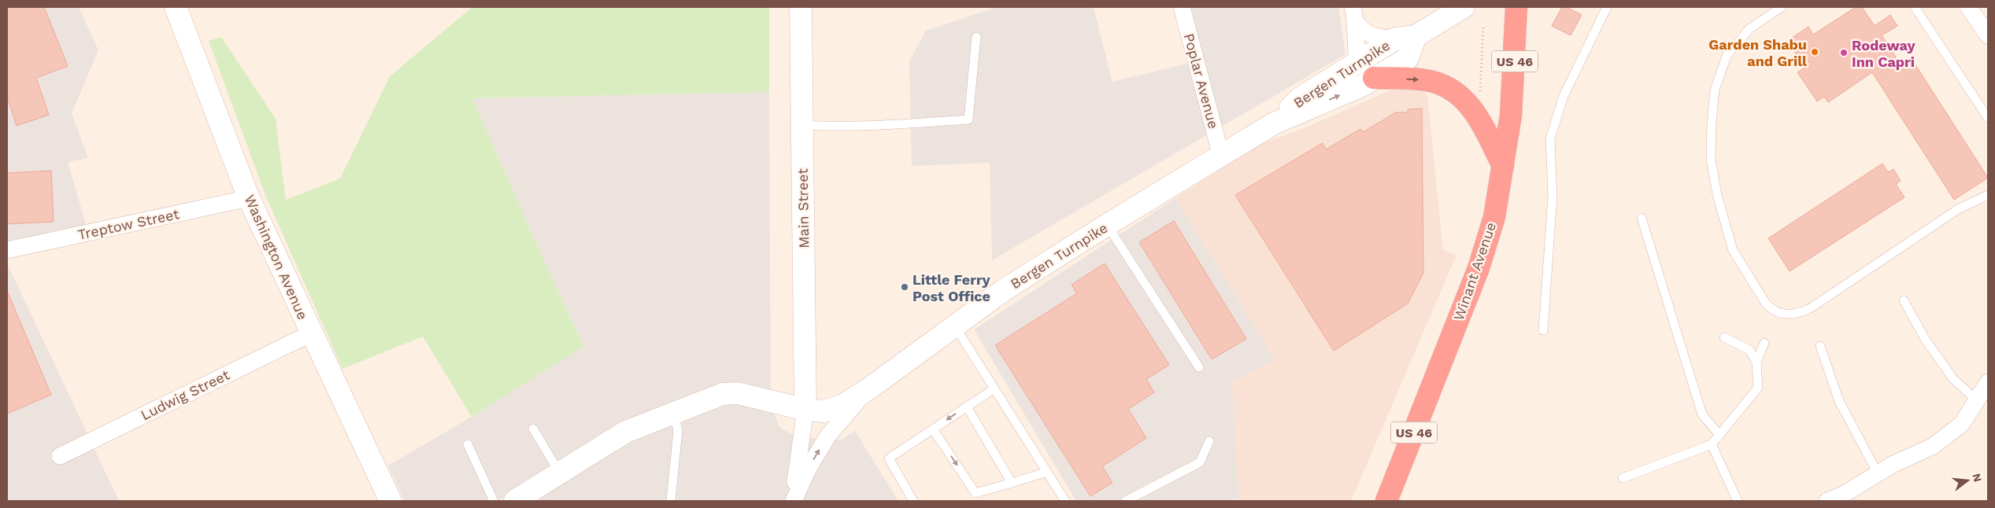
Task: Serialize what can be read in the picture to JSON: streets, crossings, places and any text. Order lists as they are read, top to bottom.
{
  "streets": {
    "highway": ["US 46", "Winant Avenue"],
    "street": [
      "Bergen Turnpike",
      "Poplar Avenue",
      "Main Street",
      "Treptow Street",
      "Washington Avenue",
      "Ludwig Street"
    ]
  },
  "crossings": [
    ["Bergen Turnpike", "Poplar Avenue"],
    ["Bergen Turnpike", "Main Street"],
    ["Treptow Street", "Washington Avenue"],
    ["Washington Avenue", "Ludwig Street"]
  ],
  "places": ["Garden Shabu and Grill", "Rodeway Inn Capri", "Little Ferry Post Office"],
  "north": "right"
}
